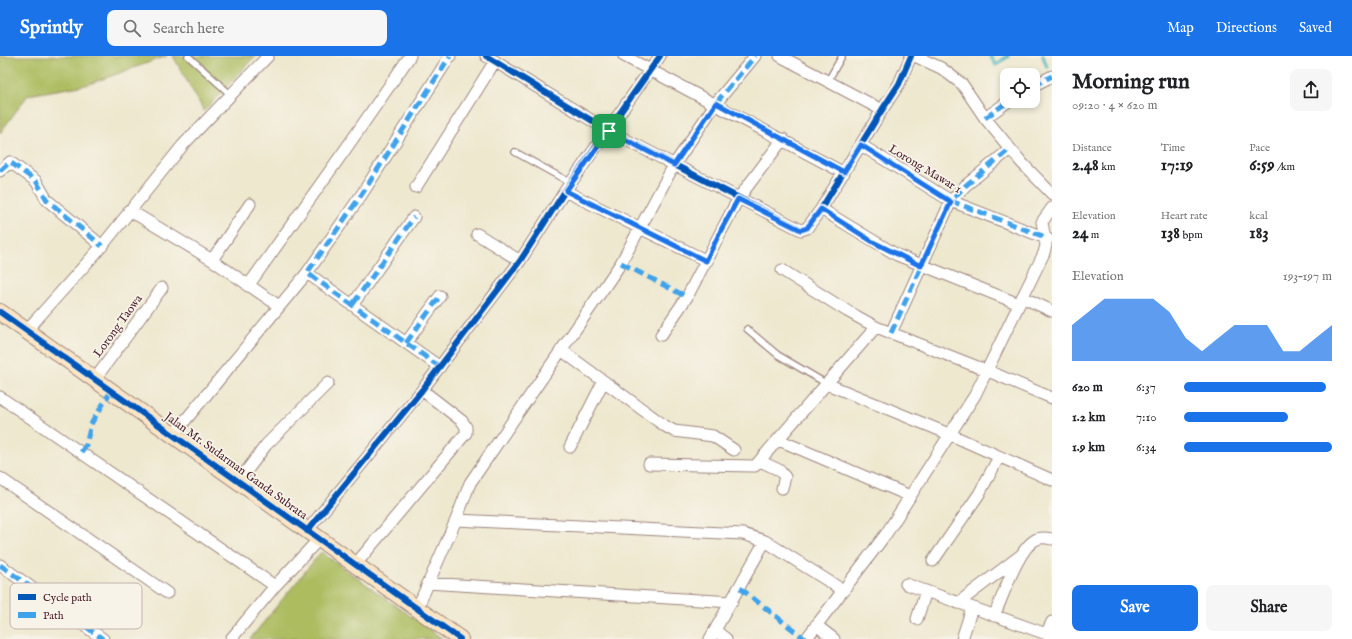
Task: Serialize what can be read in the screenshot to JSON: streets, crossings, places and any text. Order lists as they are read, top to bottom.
{
  "streets": {
    "street": ["Lorong Mawar 1", "Lorong Taowa", "Jalan Mr. Sudarman Ganda Subrata"]
  },
  "crossings": [
    ["Lorong Taowa", "Jalan Mr. Sudarman Ganda Subrata"]
  ],
  "legend": ["Cycle path", "Path"],
  "page": {
    "header": "Sprintly",
    "search": "Search here",
    "nav": ["Map", "Directions", "Saved"],
    "heading": ["Morning run", "09:20 · 4 × 620 m"],
    "stats": [
      ["Distance", "2.48 km"],
      ["Time", "17:19"],
      ["Pace", "6:59 /km"],
      ["Elevation", "24 m"],
      ["Heart rate", "138 bpm"],
      ["kcal", "183"]
    ],
    "chart": ["Elevation", "193–197 m"],
    "list": [
      {
        "name": "620 m",
        "note": "6:37"
      },
      {
        "name": "1.2 km",
        "note": "7:10"
      },
      {
        "name": "1.9 km",
        "note": "6:34"
      }
    ],
    "buttons": ["Save", "Share"]
  }
}
